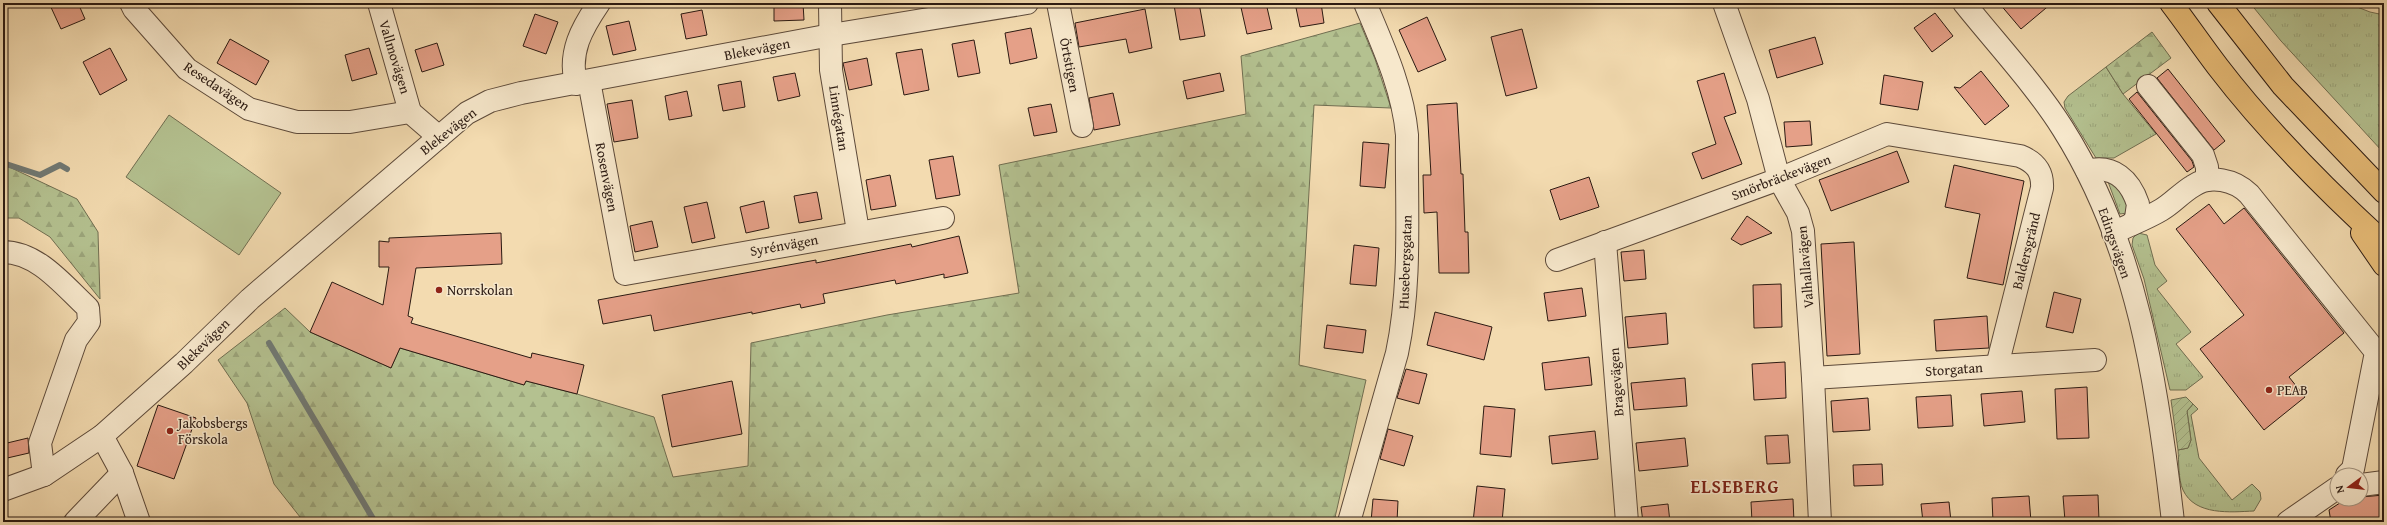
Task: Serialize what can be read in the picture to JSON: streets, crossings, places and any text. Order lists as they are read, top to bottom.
{
  "streets": {
    "street": [
      "Blekevägen",
      "Vallmovägen",
      "Örtstigen",
      "Resedavägen",
      "Linnégatan",
      "Rosenvägen",
      "Smörbräckevägen",
      "Edingsvägen",
      "Syrénvägen",
      "Baldersgränd",
      "Husebergsgatan",
      "Valhallavägen",
      "Storgatan",
      "Bragevägen"
    ]
  },
  "crossings": [
    ["Blekevägen", "Linnégatan"],
    ["Blekevägen", "Rosenvägen"],
    ["Vallmovägen", "Resedavägen"],
    ["Linnégatan", "Syrénvägen"],
    ["Rosenvägen", "Syrénvägen"],
    ["Smörbräckevägen", "Baldersgränd"],
    ["Smörbräckevägen", "Valhallavägen"],
    ["Smörbräckevägen", "Bragevägen"],
    ["Baldersgränd", "Storgatan"],
    ["Valhallavägen", "Storgatan"]
  ],
  "districts": ["ELSEBERG"],
  "places": ["Norrskolan", "PEAB", "Jakobsbergs Förskola"],
  "north": "left"
}
